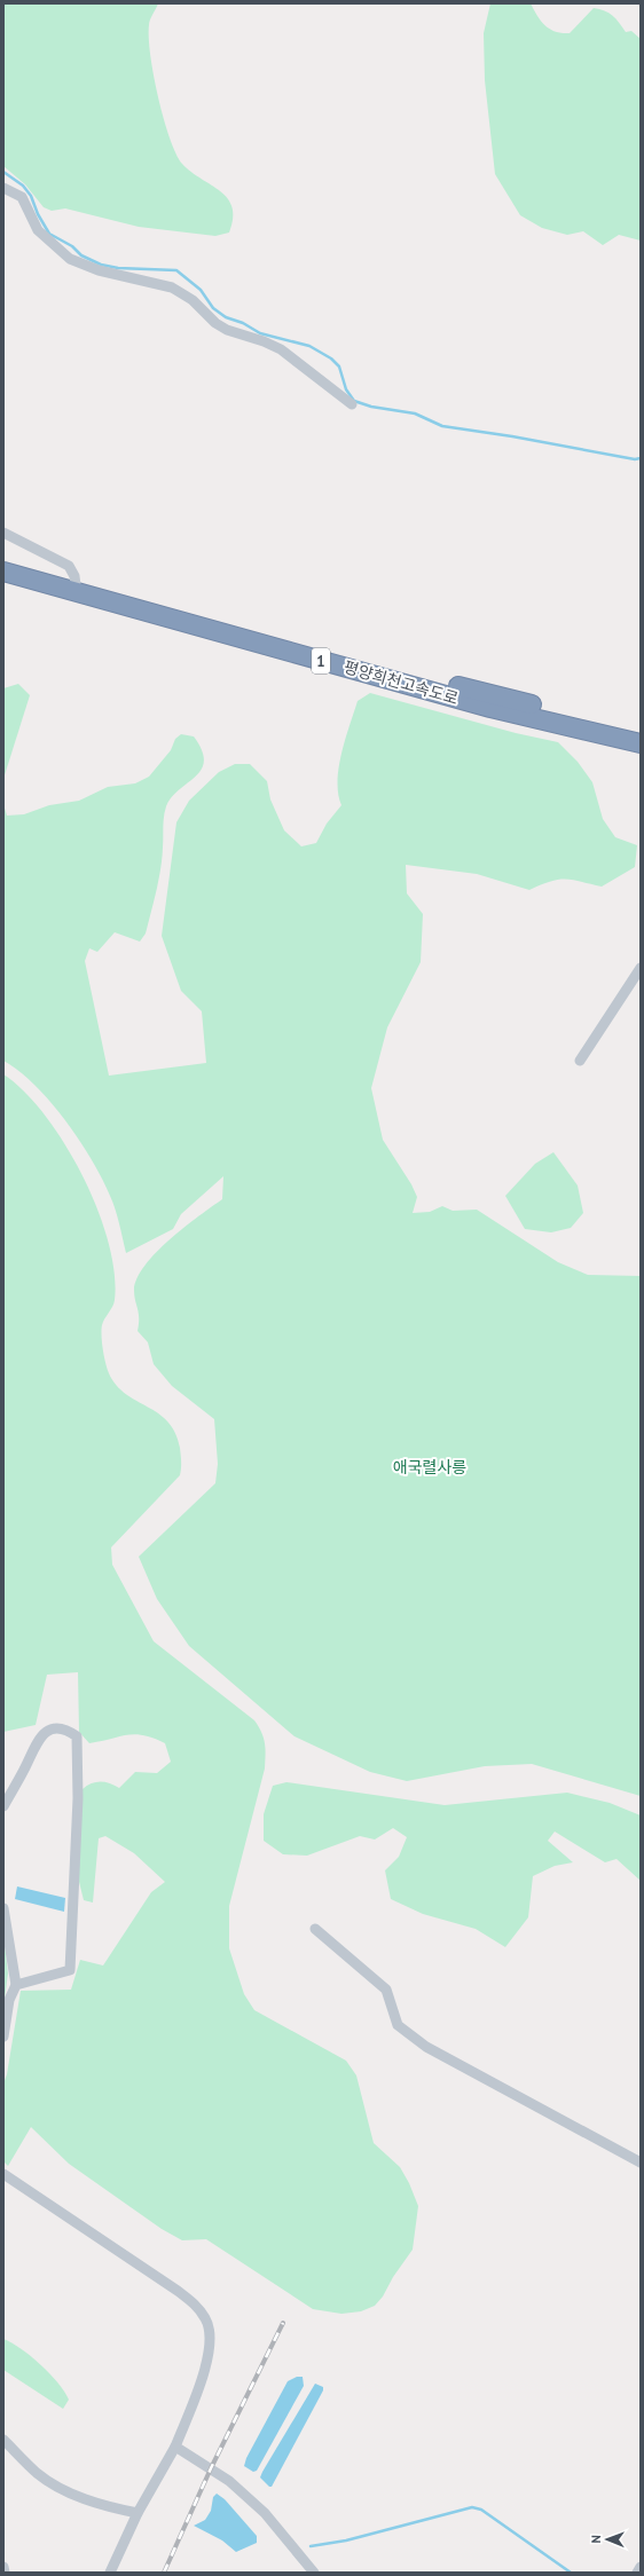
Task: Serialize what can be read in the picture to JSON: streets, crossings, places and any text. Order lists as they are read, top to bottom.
{
  "streets": {
    "highway": ["1", "평양희천고속도로"]
  },
  "parks": ["애국렬사릉"],
  "north": "left"
}
